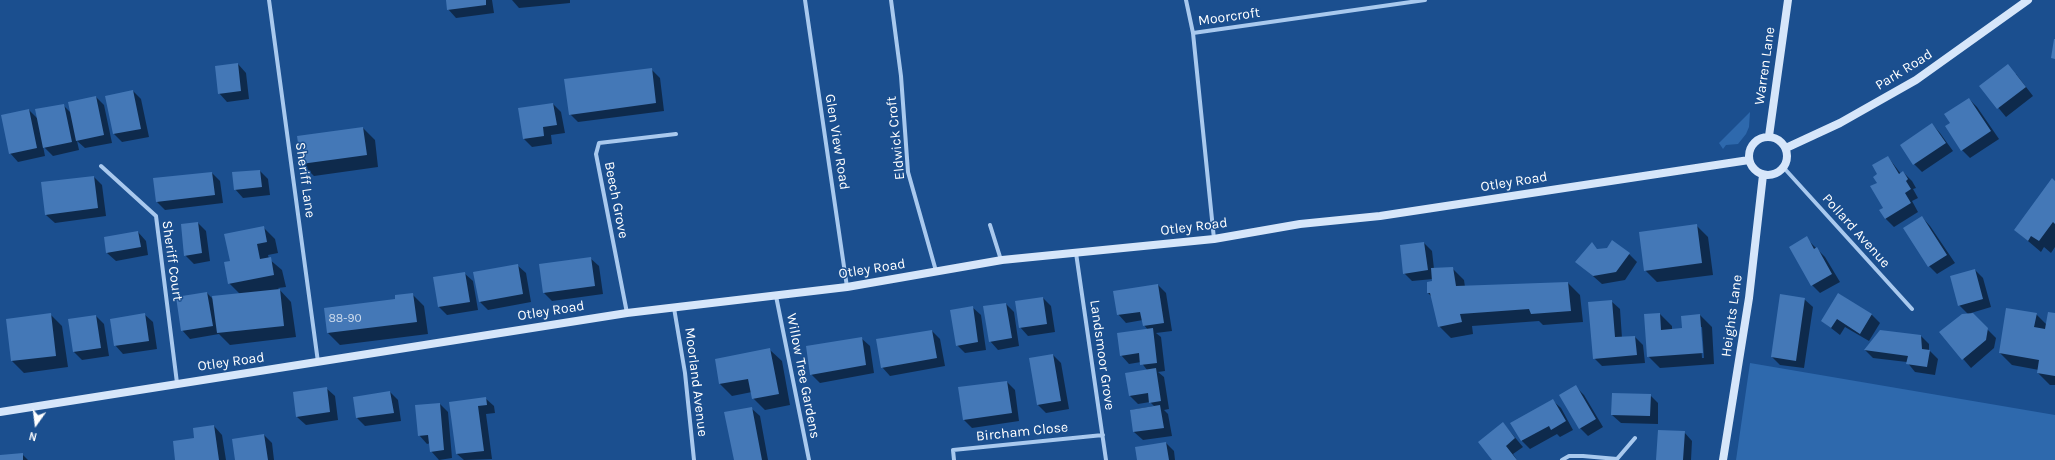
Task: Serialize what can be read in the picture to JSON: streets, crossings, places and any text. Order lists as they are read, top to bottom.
{
  "streets": {
    "street": [
      "Moorcroft",
      "Warren Lane",
      "Park Road",
      "Eldwick Croft",
      "Glen View Road",
      "Sheriff Lane",
      "Otley Road",
      "Beech Grove",
      "Pollard Avenue",
      "Sheriff Court",
      "Heights Lane",
      "Landsmoor Grove",
      "Willow Tree Gardens",
      "Moorland Avenue",
      "Bircham Close"
    ]
  },
  "crossings": [
    ["Moorcroft", "Otley Road"],
    ["Warren Lane", "Park Road"],
    ["Warren Lane", "Otley Road"],
    ["Warren Lane", "Pollard Avenue"],
    ["Warren Lane", "Heights Lane"],
    ["Park Road", "Otley Road"],
    ["Park Road", "Pollard Avenue"],
    ["Park Road", "Heights Lane"],
    ["Eldwick Croft", "Otley Road"],
    ["Glen View Road", "Otley Road"],
    ["Sheriff Lane", "Otley Road"],
    ["Otley Road", "Beech Grove"],
    ["Otley Road", "Pollard Avenue"],
    ["Otley Road", "Sheriff Court"],
    ["Otley Road", "Heights Lane"],
    ["Otley Road", "Landsmoor Grove"],
    ["Otley Road", "Willow Tree Gardens"],
    ["Otley Road", "Moorland Avenue"],
    ["Pollard Avenue", "Heights Lane"],
    ["Landsmoor Grove", "Bircham Close"]
  ],
  "house_numbers": ["88-90"],
  "north": "bottom"
}
